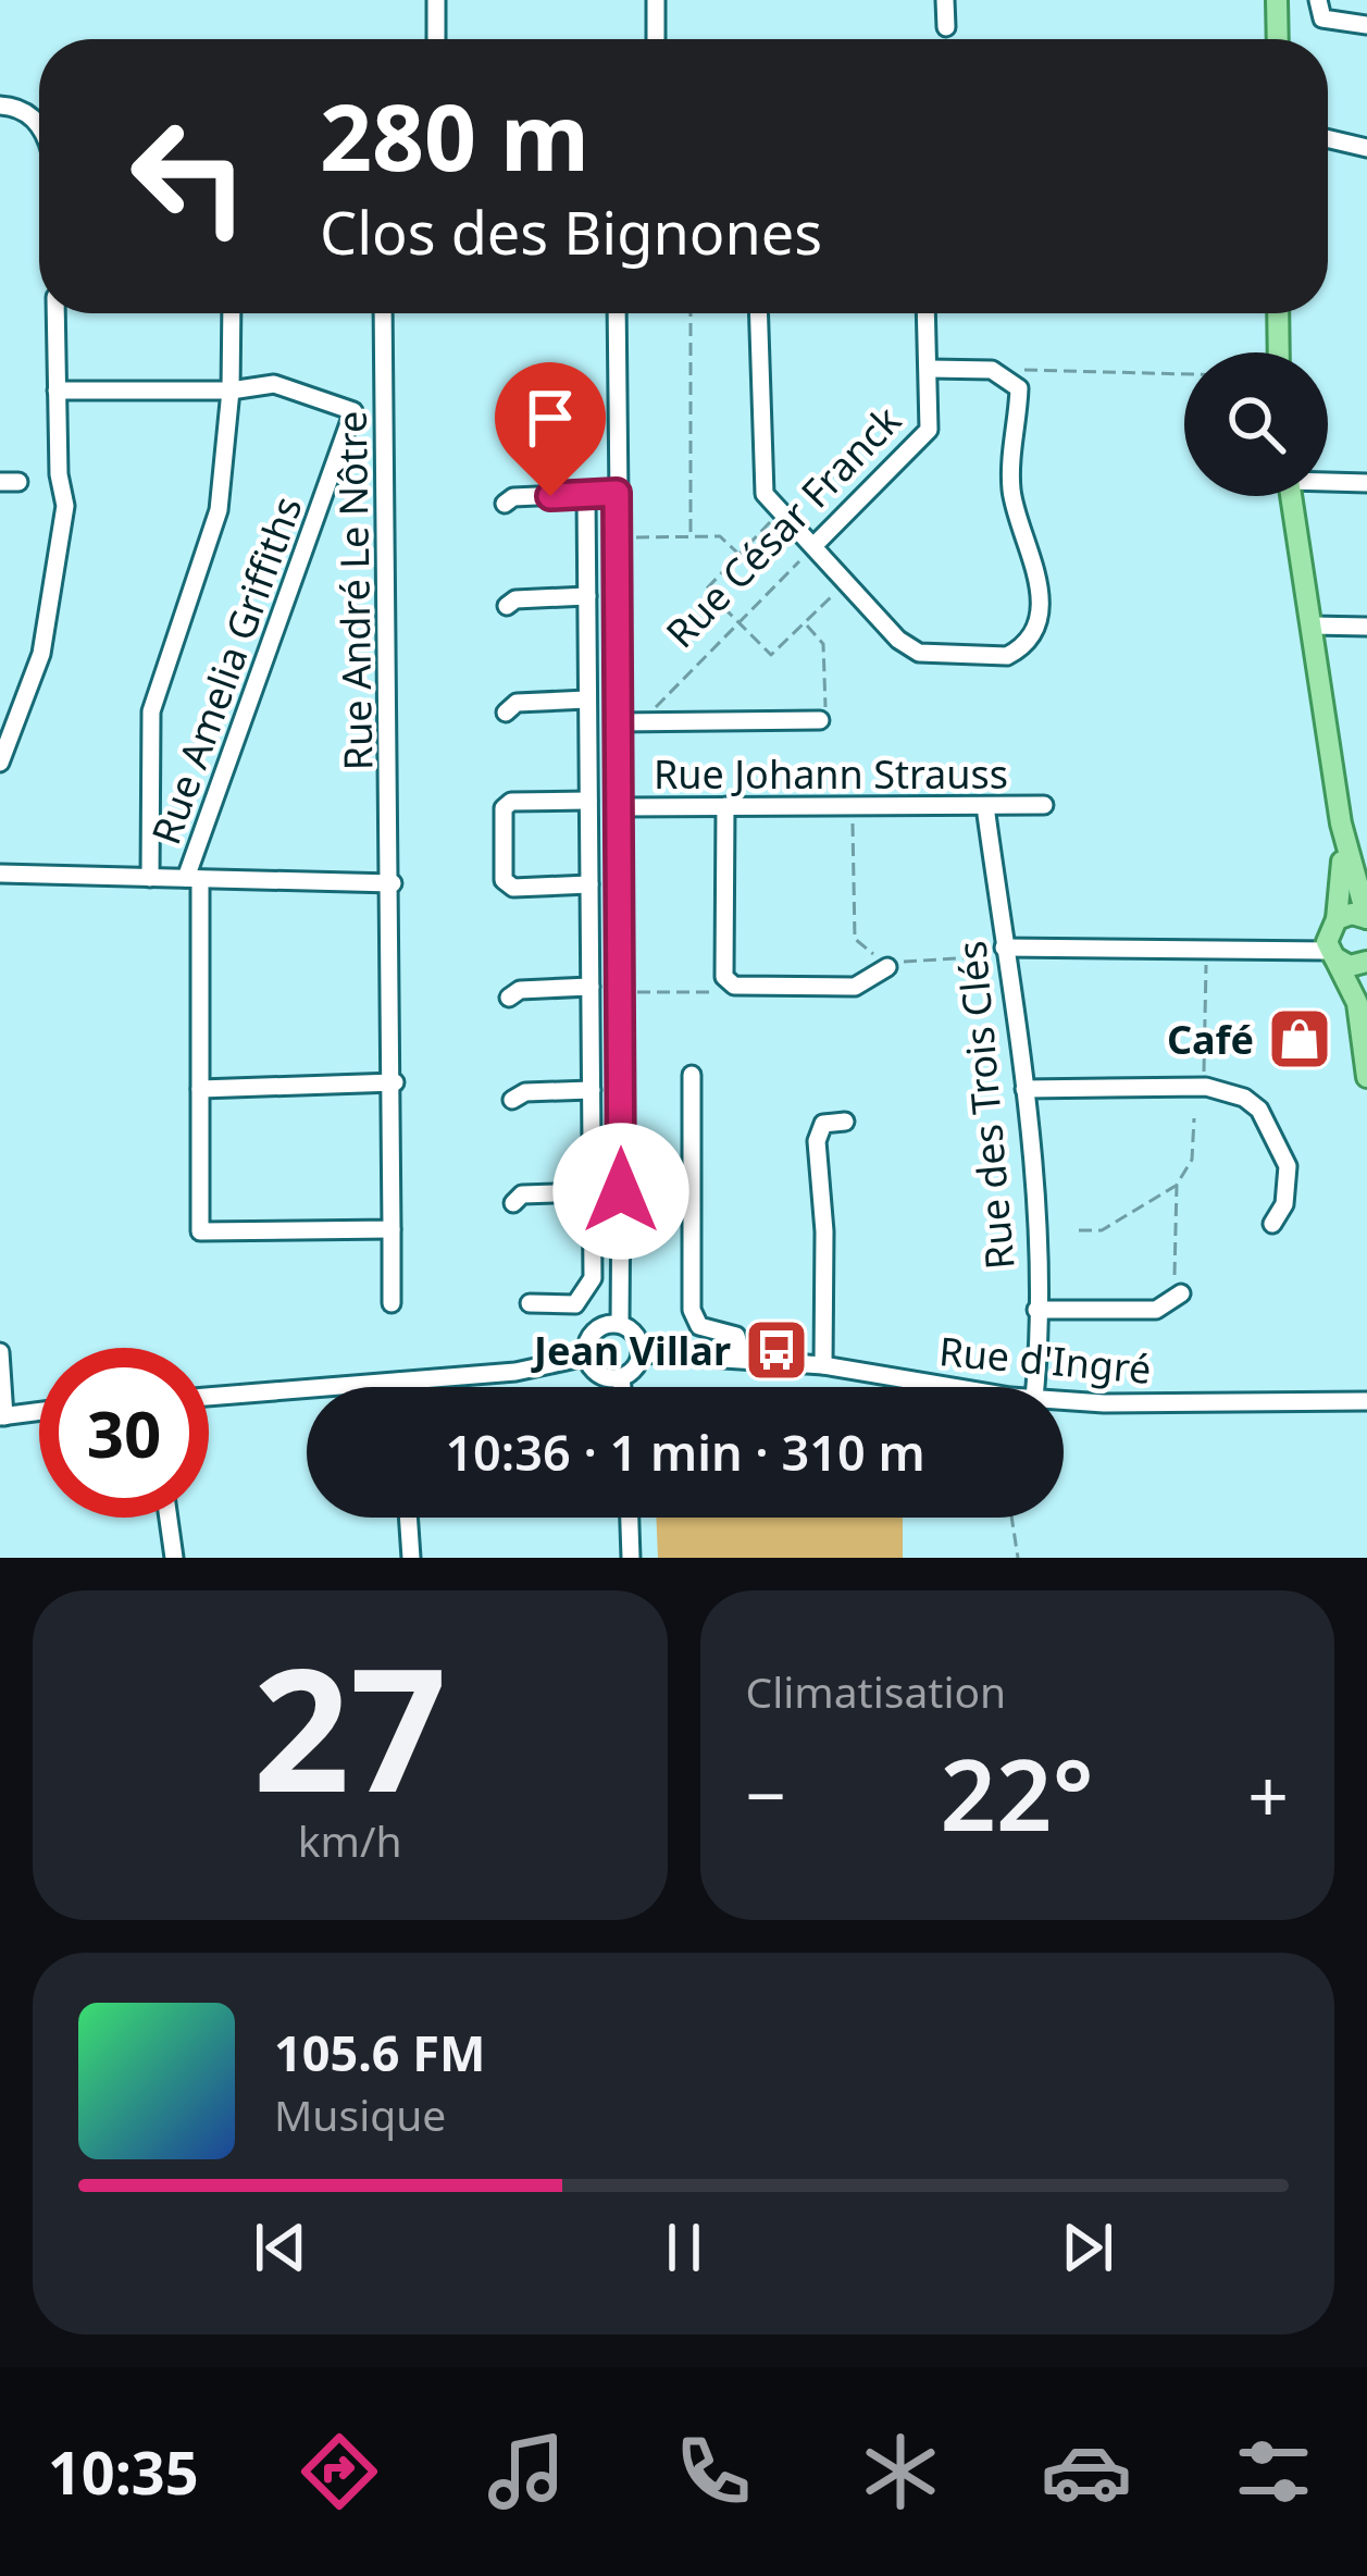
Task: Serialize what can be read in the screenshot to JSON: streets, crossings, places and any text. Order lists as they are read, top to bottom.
{
  "streets": {
    "street": [
      "Rue César Franck",
      "Rue André Le Nôtre",
      "Rue Amelia Griffiths",
      "Rue Johann Strauss",
      "Rue des Trois Clés",
      "Rue d'Ingré"
    ]
  },
  "crossings": [
    ["Rue André Le Nôtre", "Rue Amelia Griffiths"],
    ["Rue Johann Strauss", "Rue des Trois Clés"]
  ],
  "places": {
    "shop": ["Café"],
    "bus stop": ["Jean Villar"]
  },
  "page": {
    "turn": ["280 m", "Clos des Bignones"],
    "limit": "30",
    "trip": "10:36 · 1 min · 310 m",
    "tile": [
      ["27", "km/h"],
      "Climatisation"
    ],
    "heat": ["−", "22°", "+"],
    "song": ["105.6 FM", "Musique"],
    "tabs": "10:35"
  }
}
